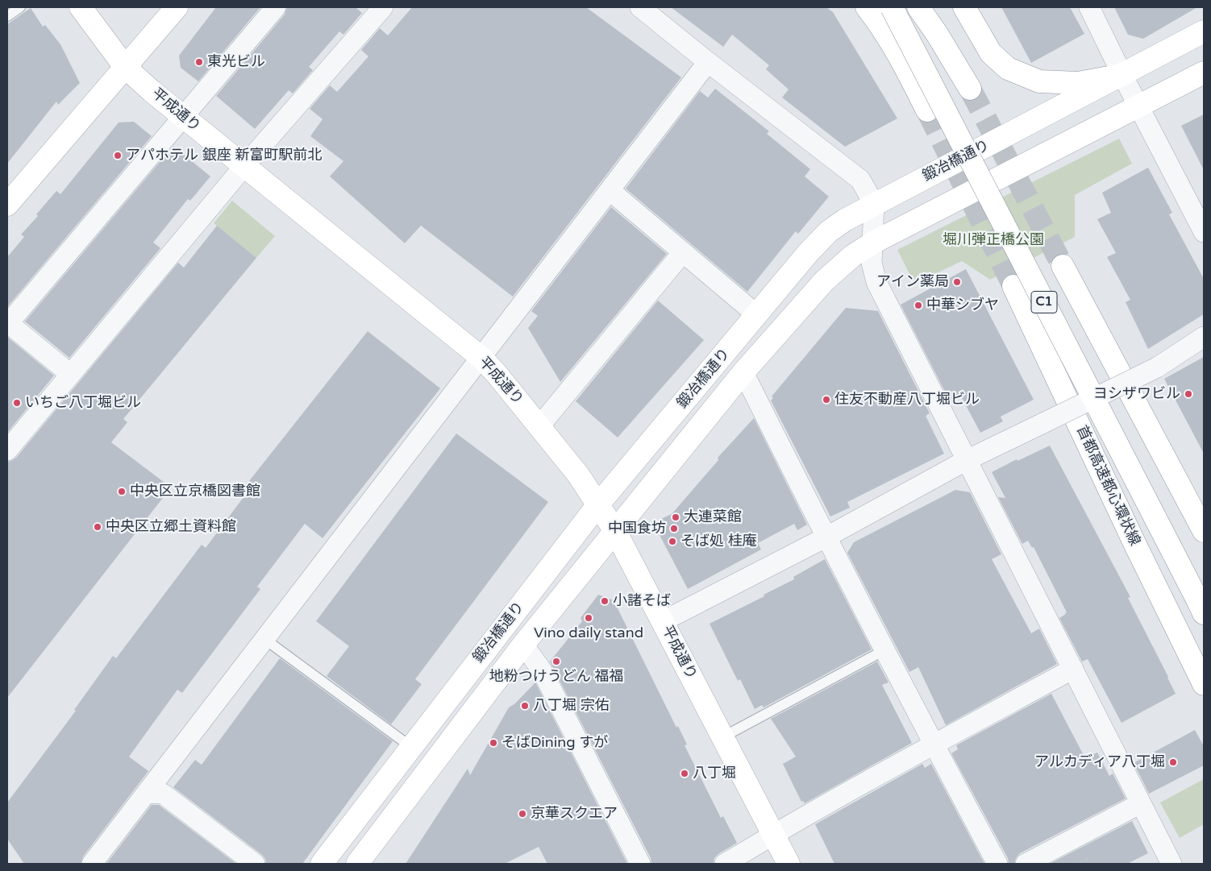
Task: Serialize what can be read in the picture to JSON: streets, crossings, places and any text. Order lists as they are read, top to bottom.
{
  "streets": {
    "main road": [
      "平成通り",
      "鍛冶橋通り",
      "C1",
      "首都高速都心環状線"
    ]
  },
  "crossings": [
    ["平成通り", "鍛冶橋通り"]
  ],
  "parks": ["堀川弾正橋公園"],
  "places": [
    "東光ビル",
    "アパホテル 銀座 新富町駅前北",
    "アイン薬局",
    "中華シブヤ",
    "ヨシザワビル",
    "住友不動産八丁堀ビル",
    "いちご八丁堀ビル",
    "中央区立京橋図書館",
    "大連菜館",
    "中央区立郷土資料館",
    "中国食坊",
    "そば処 桂庵",
    "小諸そば",
    "Vino daily stand",
    "地粉つけうどん 福福",
    "八丁堀 宗佑",
    "そばDining すが",
    "アルカディア八丁堀",
    "八丁堀",
    "京華スクエア"
  ]
}
